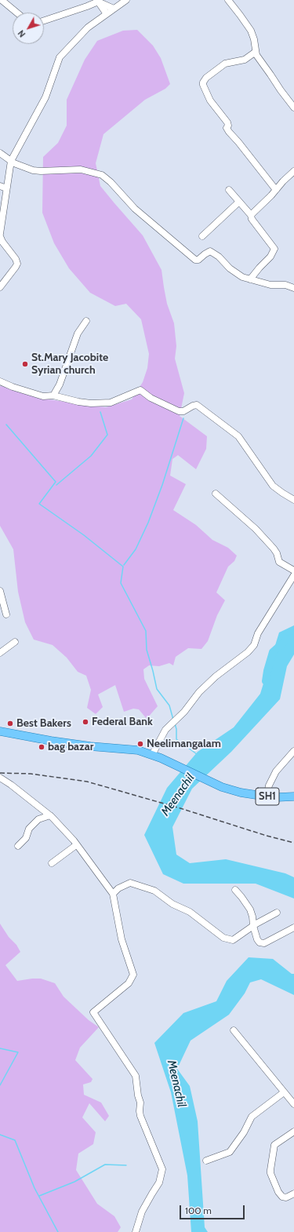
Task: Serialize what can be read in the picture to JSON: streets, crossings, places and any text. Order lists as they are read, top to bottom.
{
  "streets": {
    "main road": ["SH1"]
  },
  "water": ["Meenachil"],
  "places": [
    "St.Mary Jacobite Syrian church",
    "Federal Bank",
    "Best Bakers",
    "Neelimangalam",
    "bag bazar"
  ],
  "scale_bar": "100 m",
  "north": "bottom left"
}
